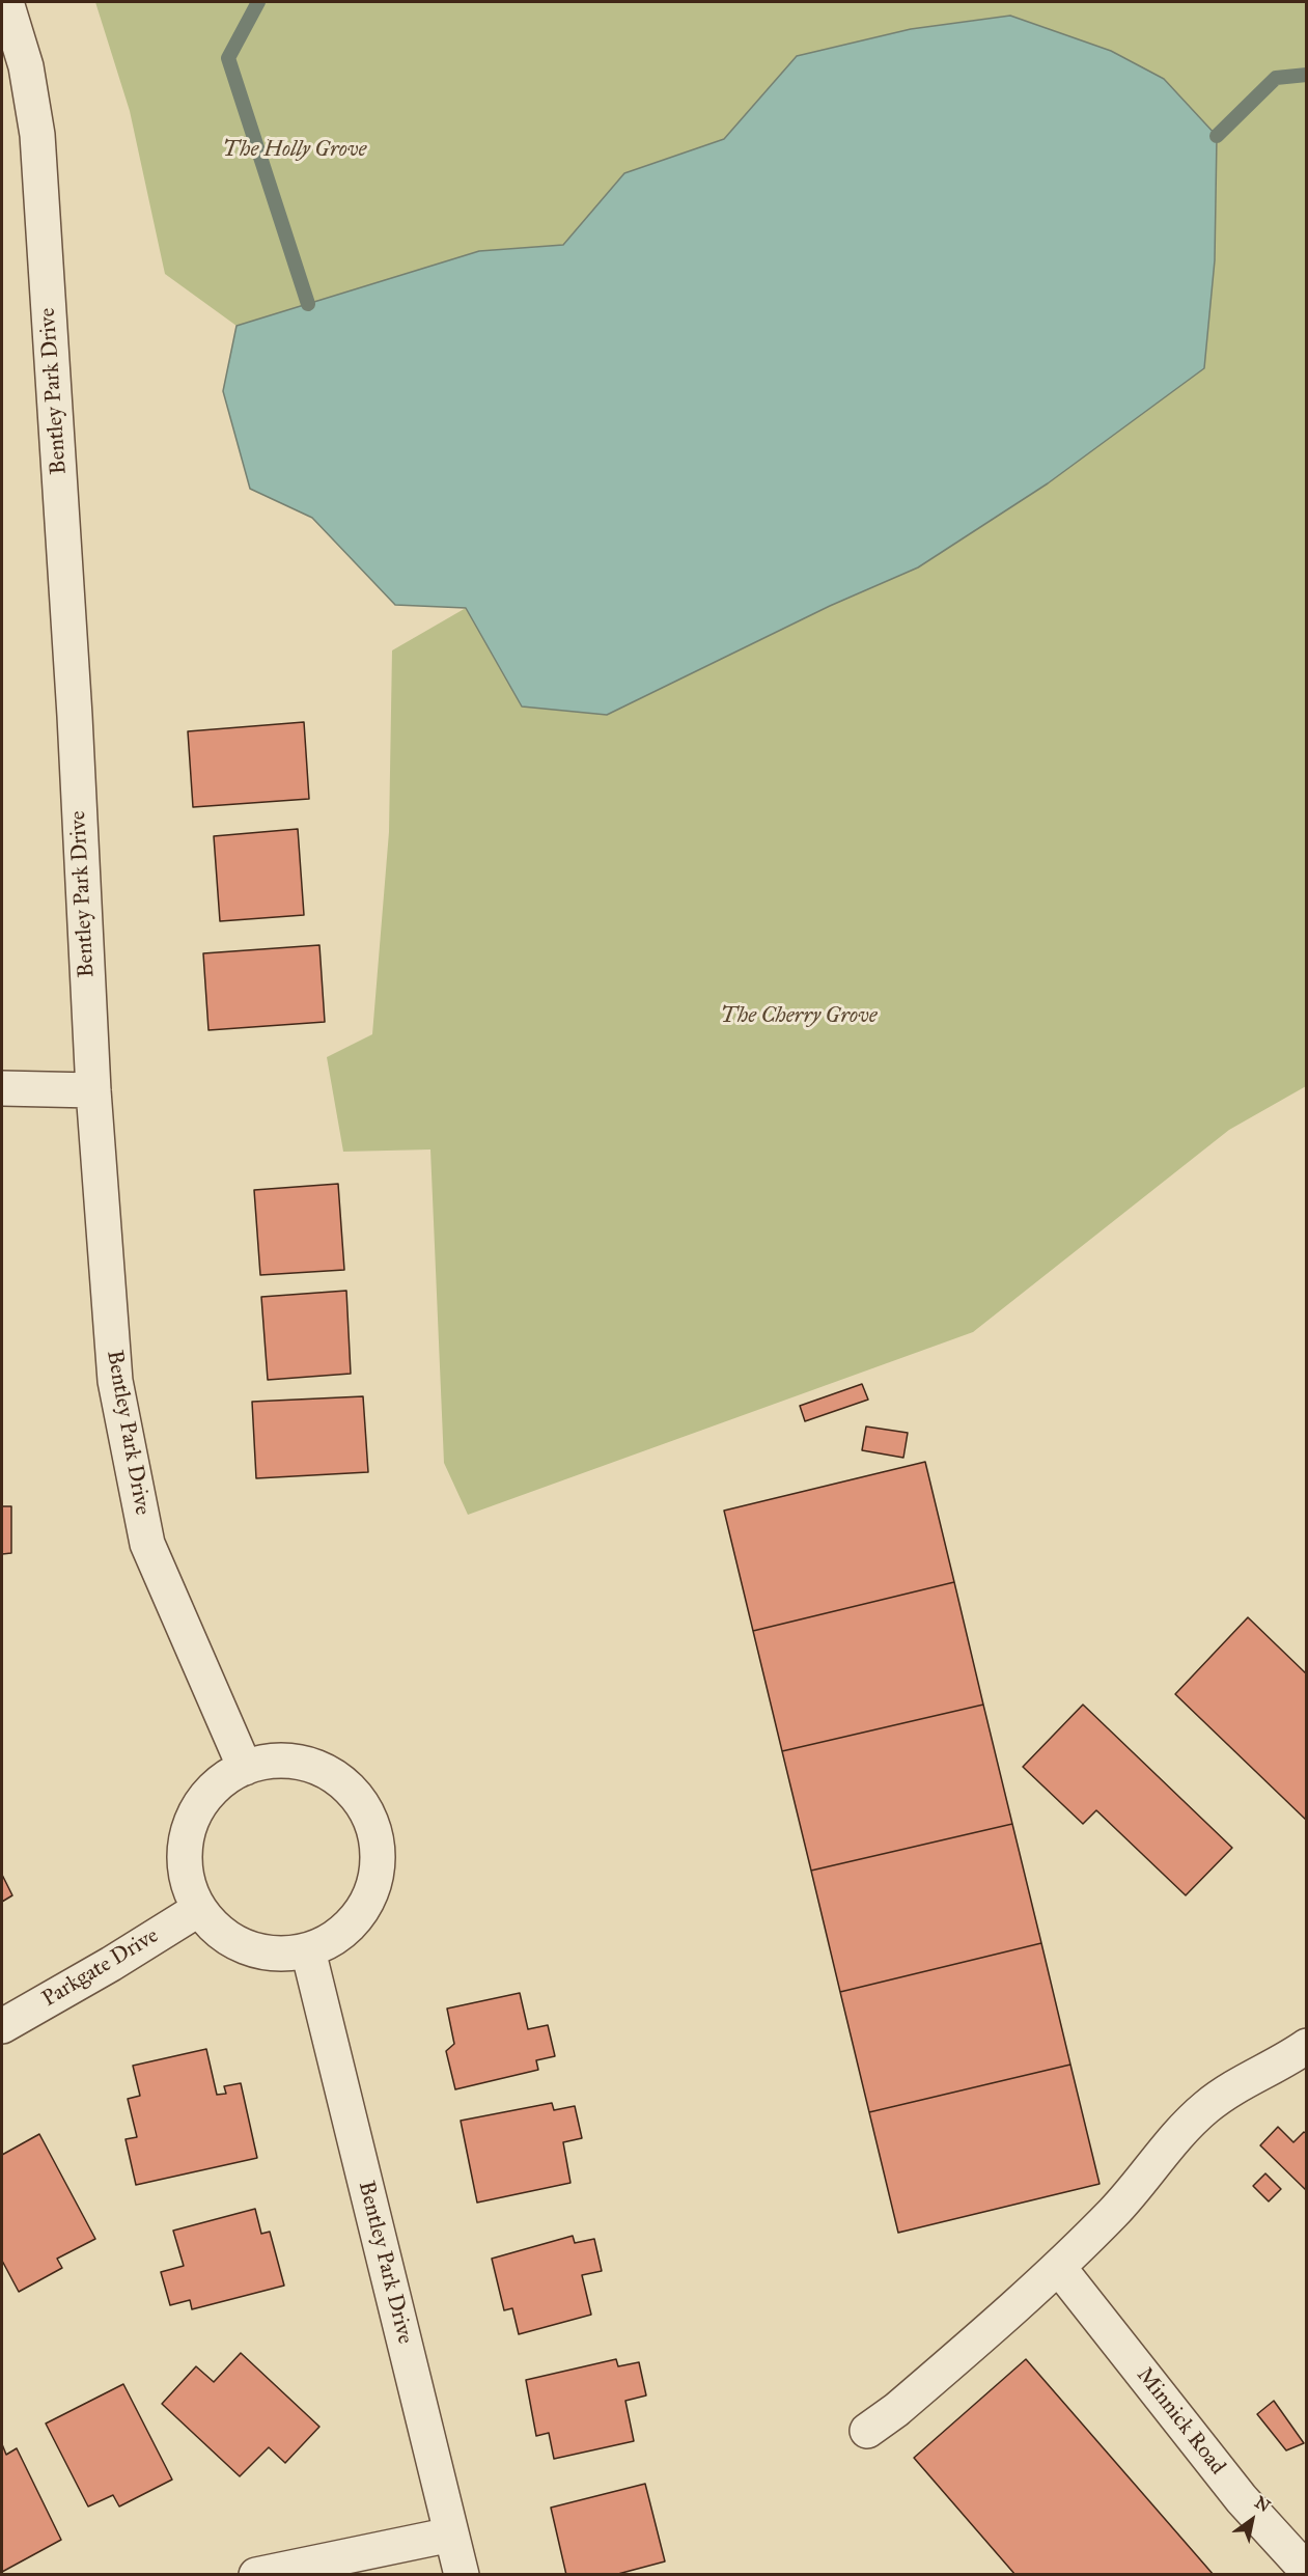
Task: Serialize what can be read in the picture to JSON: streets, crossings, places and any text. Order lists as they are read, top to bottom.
{
  "streets": {
    "street": ["Bentley Park Drive", "Parkgate Drive", "Minnick Road"]
  },
  "crossings": [
    ["Bentley Park Drive", "Parkgate Drive"]
  ],
  "parks": ["The Holly Grove", "The Cherry Grove"],
  "north": "top right"
}
